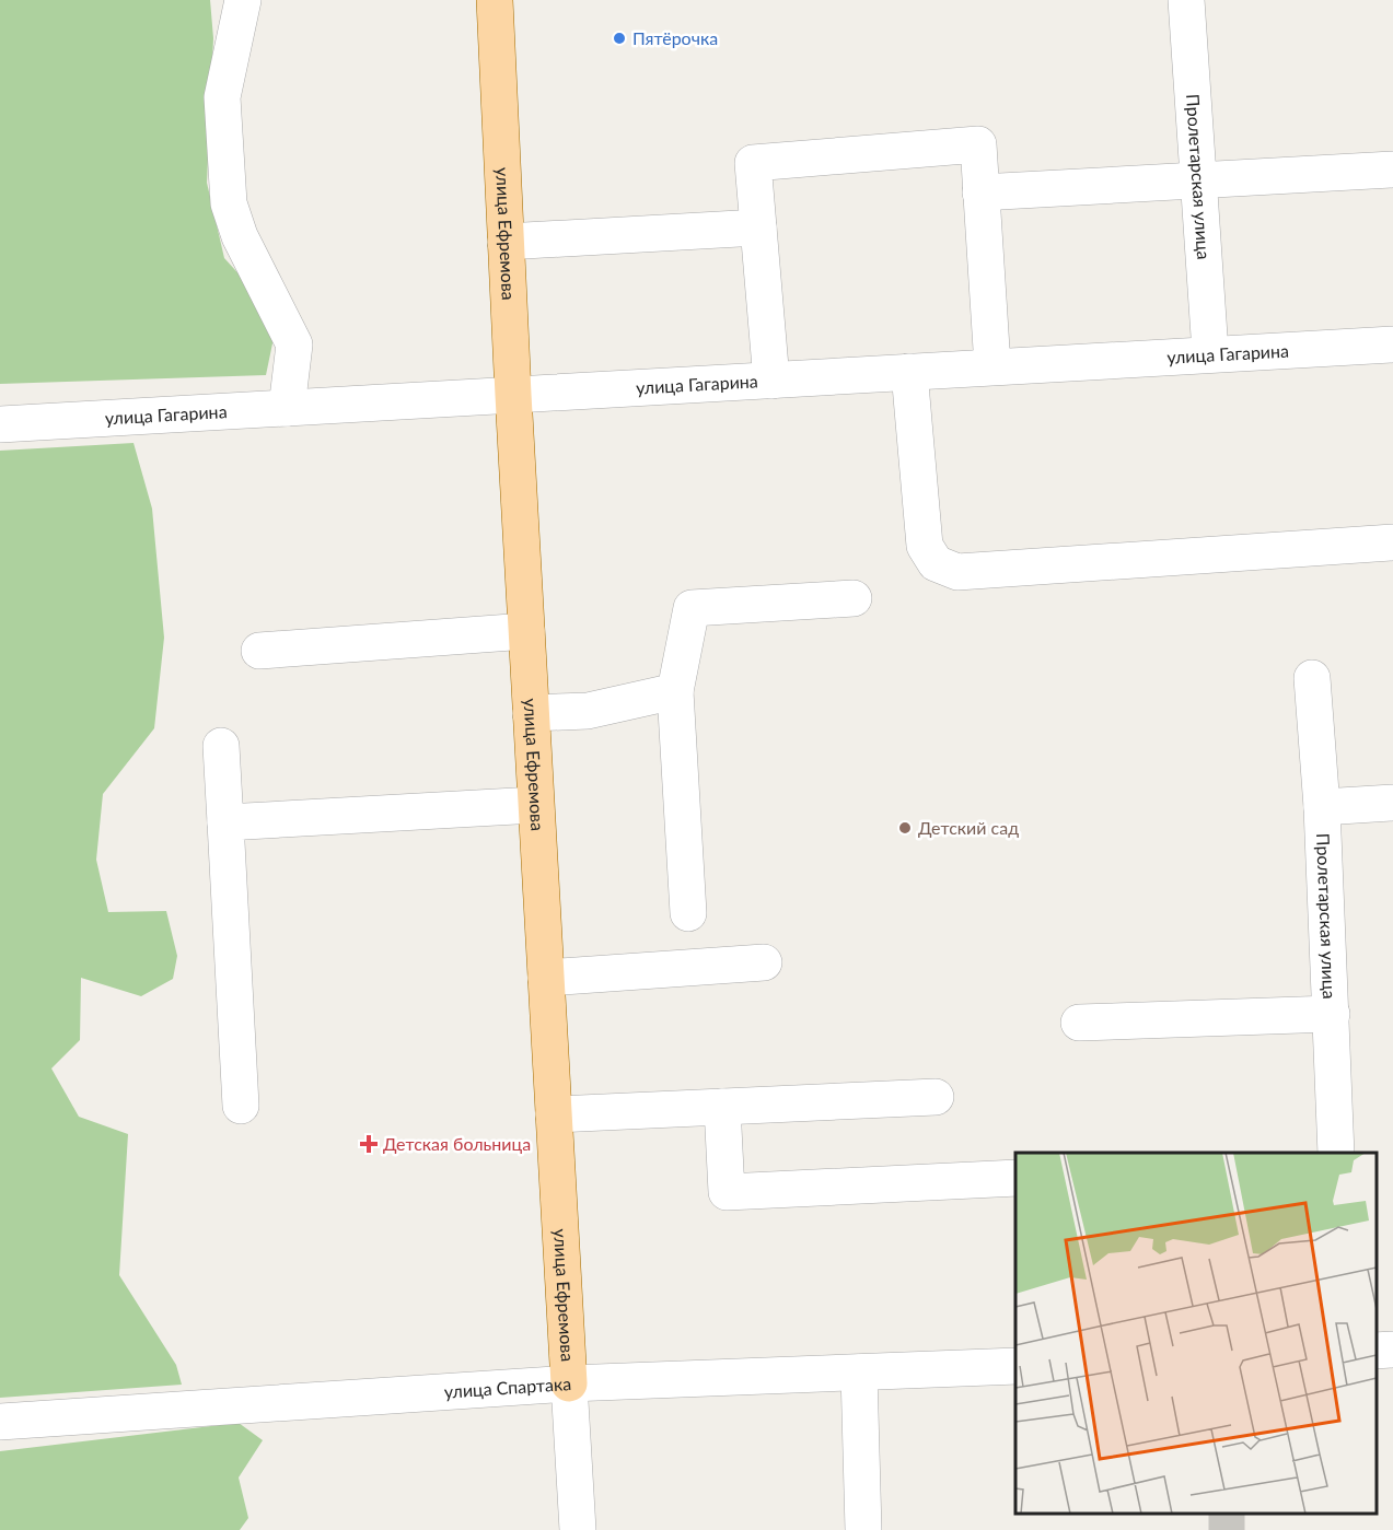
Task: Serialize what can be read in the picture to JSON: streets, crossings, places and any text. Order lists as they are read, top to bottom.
{
  "streets": {
    "main road": ["улица Ефремова"],
    "street": ["Пролетарская улица", "улица Гагарина", "улица Спартака"]
  },
  "crossings": [
    ["Пролетарская улица", "улица Гагарина"],
    ["улица Ефремова", "улица Гагарина"],
    ["улица Ефремова", "улица Спартака"]
  ],
  "places": {
    "other": ["Пятёрочка", "Детский сад"],
    "health": ["Детская больница"]
  }
}
